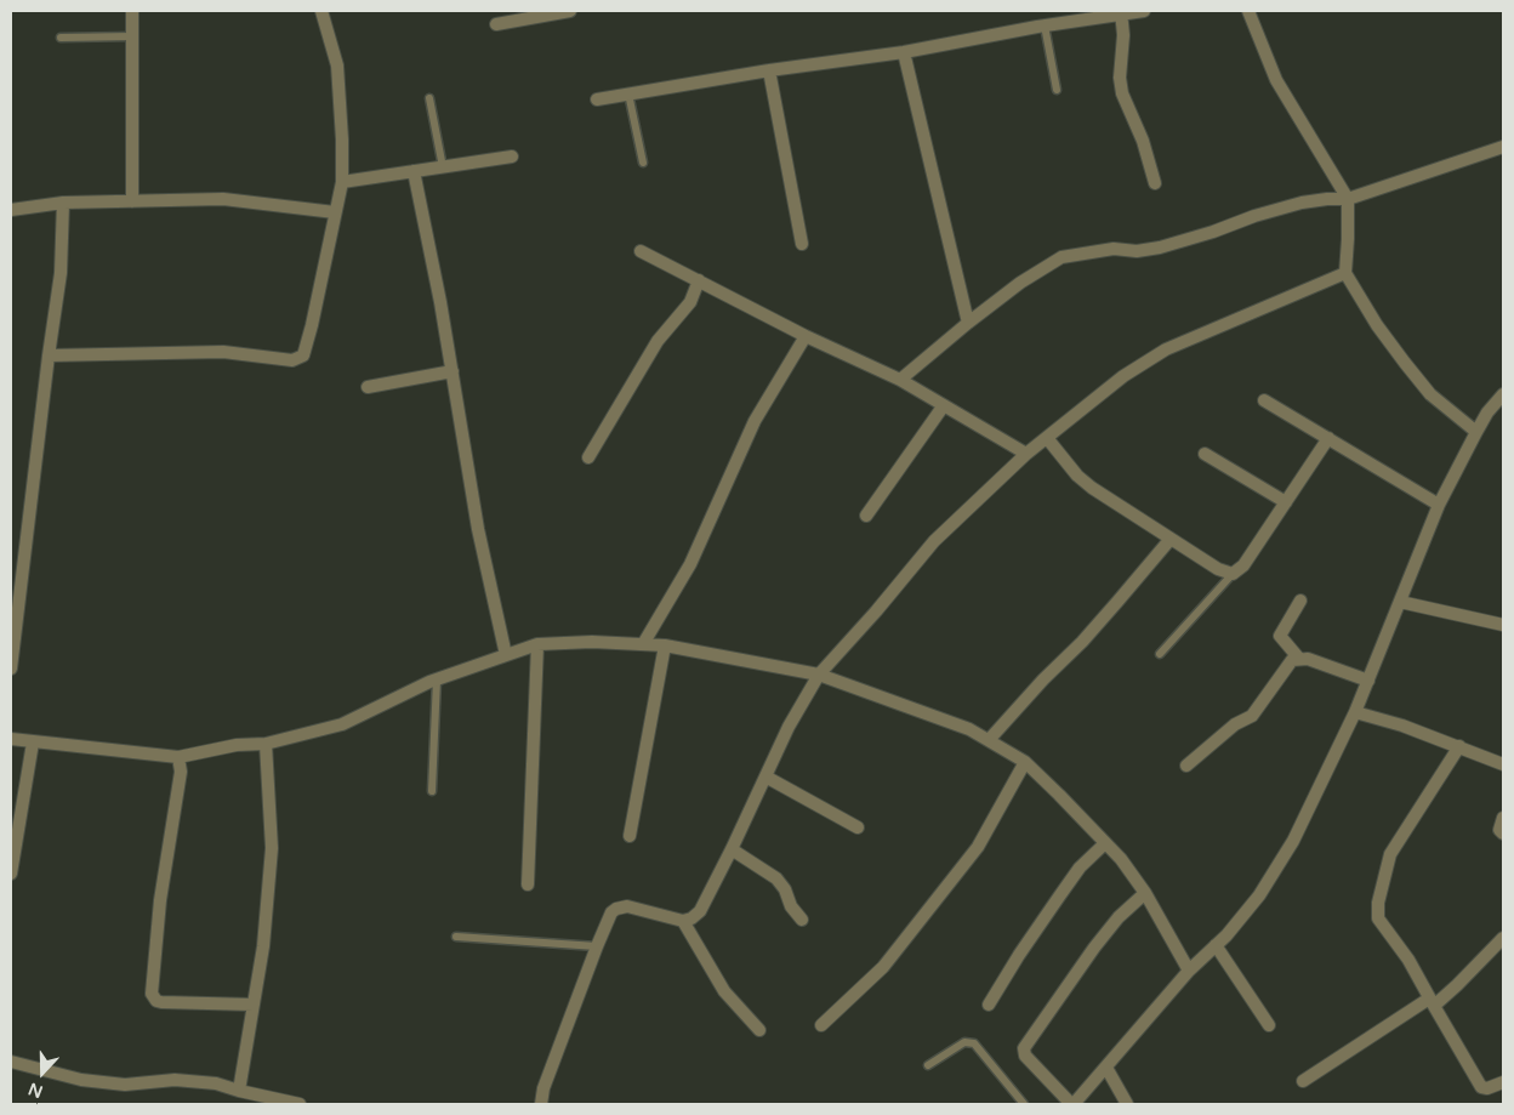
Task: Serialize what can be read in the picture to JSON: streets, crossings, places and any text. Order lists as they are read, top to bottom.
{
  "north": "bottom"
}
